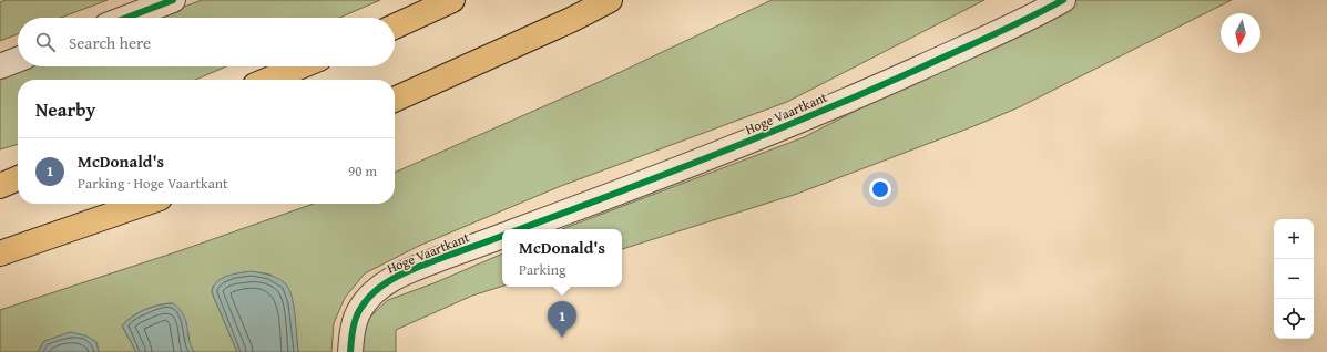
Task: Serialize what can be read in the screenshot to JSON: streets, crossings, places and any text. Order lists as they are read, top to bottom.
{
  "streets": {
    "street": ["Hoge Vaartkant"]
  },
  "north": "bottom",
  "page": {
    "search": "Search here",
    "heading": "Nearby",
    "list": [
      {
        "mark": "1",
        "name": "McDonald's",
        "note": "Parking · Hoge Vaartkant",
        "value": "90 m"
      }
    ],
    "map_buttons": ["+", "−"],
    "popup": ["McDonald's", "Parking"],
    "pins": "1"
  }
}
